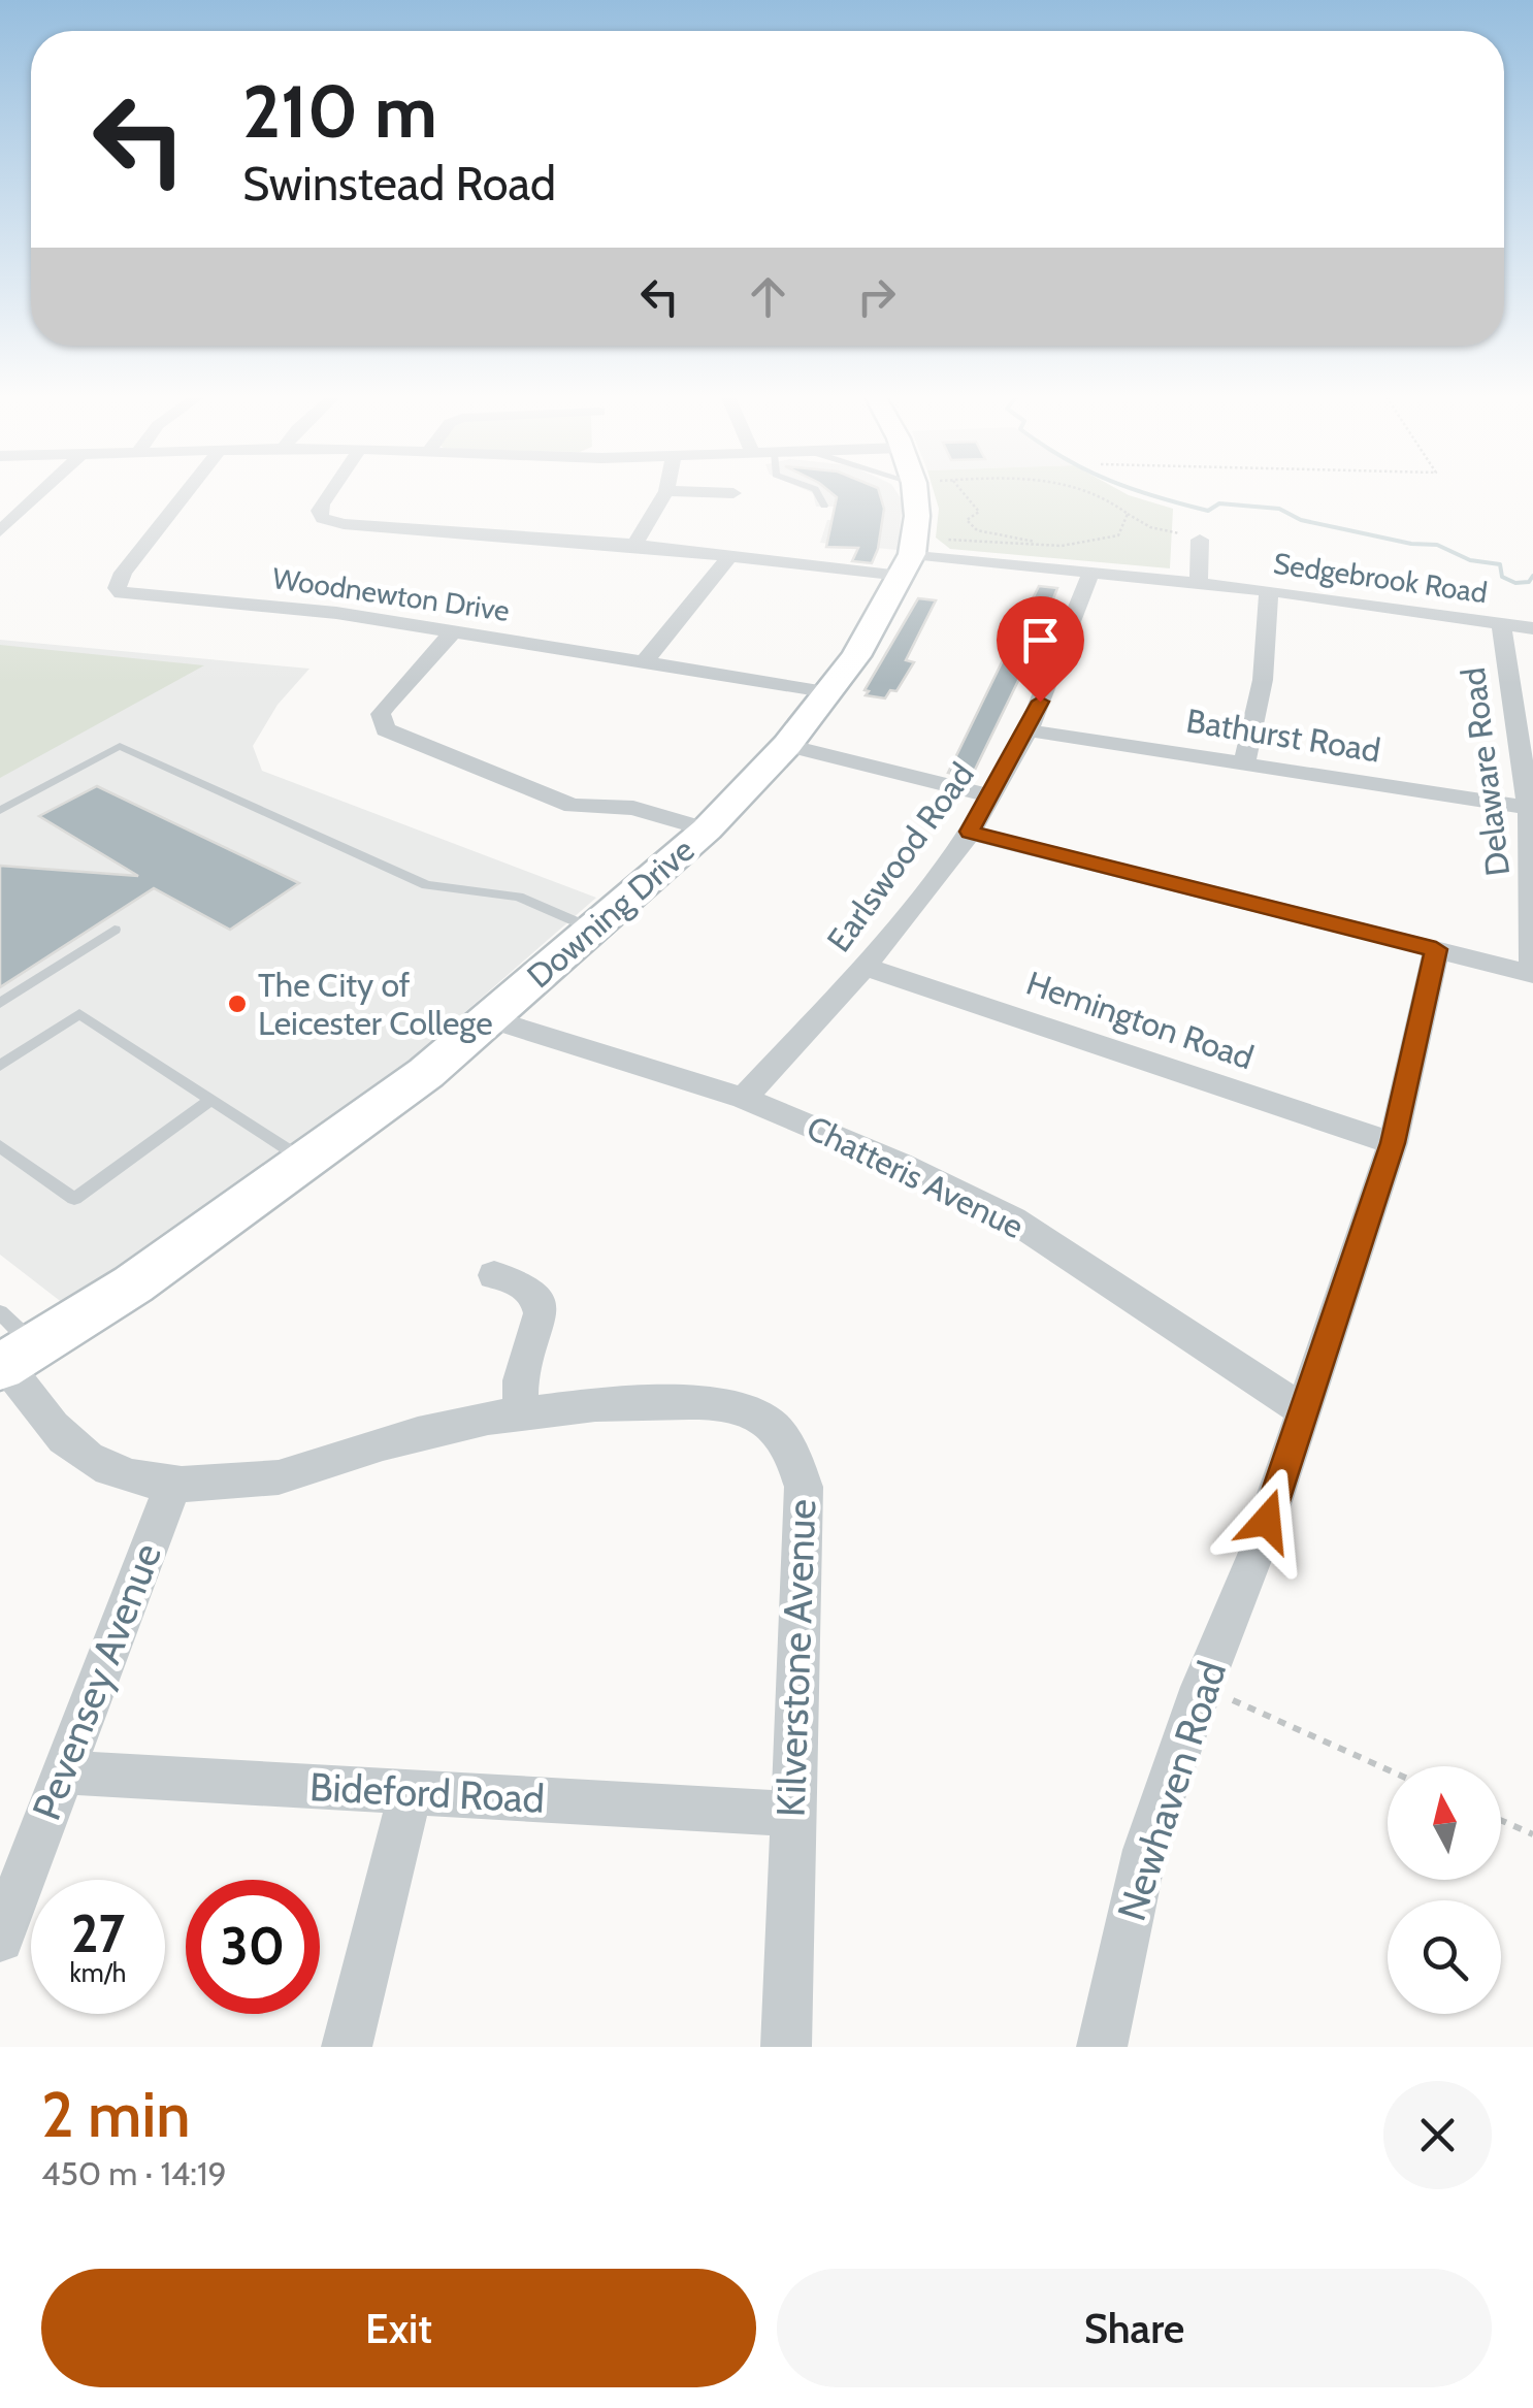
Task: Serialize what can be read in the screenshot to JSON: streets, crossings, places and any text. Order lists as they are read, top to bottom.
{
  "streets": {
    "street": [
      "Sedgebrook Road",
      "Woodnewton Drive",
      "Bathurst Road",
      "Delaware Road",
      "Earlswood Road",
      "Downing Drive",
      "Hemington Road",
      "Chatteris Avenue",
      "Kilverstone Avenue",
      "Pevensey Avenue",
      "Newhaven Road",
      "Bideford Road"
    ]
  },
  "crossings": [
    ["Sedgebrook Road", "Delaware Road"],
    ["Sedgebrook Road", "Earlswood Road"],
    ["Sedgebrook Road", "Downing Drive"],
    ["Woodnewton Drive", "Downing Drive"],
    ["Bathurst Road", "Delaware Road"],
    ["Bathurst Road", "Earlswood Road"],
    ["Earlswood Road", "Hemington Road"],
    ["Earlswood Road", "Chatteris Avenue"],
    ["Downing Drive", "Chatteris Avenue"],
    ["Downing Drive", "Kilverstone Avenue"],
    ["Hemington Road", "Newhaven Road"],
    ["Chatteris Avenue", "Newhaven Road"],
    ["Kilverstone Avenue", "Pevensey Avenue"],
    ["Kilverstone Avenue", "Bideford Road"],
    ["Pevensey Avenue", "Bideford Road"]
  ],
  "places": ["The City of Leicester College"],
  "north": "top",
  "page": {
    "turn": ["210 m", "Swinstead Road"],
    "speed": "27 km/h",
    "limit": "30",
    "heading": ["2 min", "450 m · 14:19"],
    "buttons": ["Exit", "Share"]
  }
}
